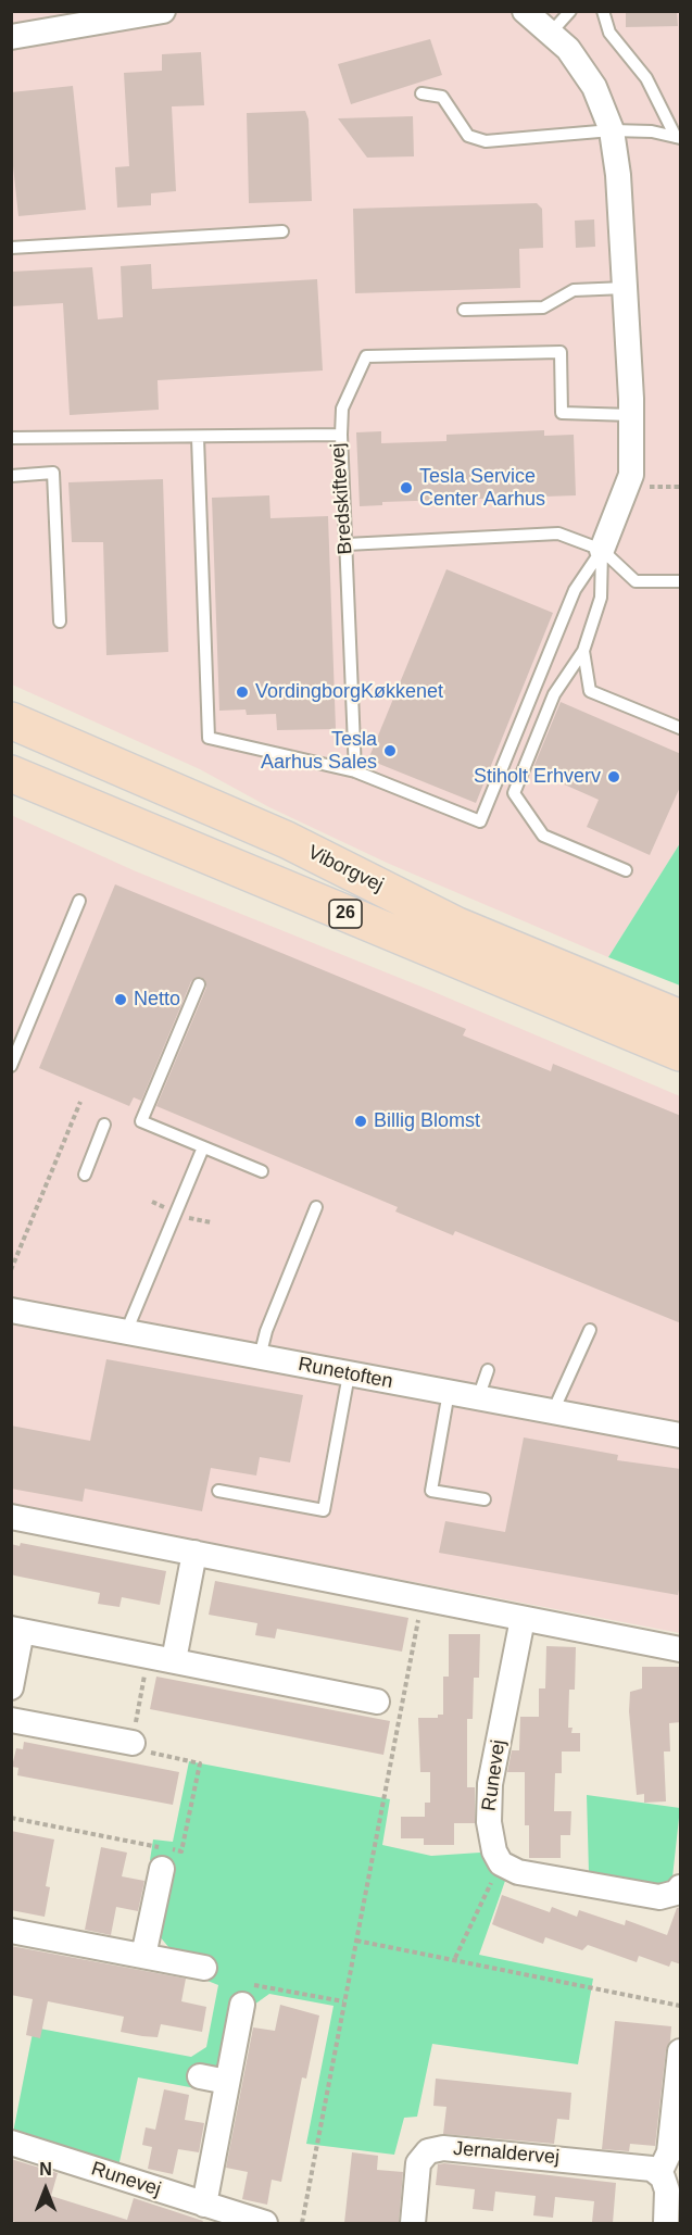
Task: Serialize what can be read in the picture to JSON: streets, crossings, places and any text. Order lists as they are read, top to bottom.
{
  "streets": {
    "main road": ["Viborgvej", "26"],
    "street": ["Runetoften", "Runevej", "Jernaldervej"],
    "lane": ["Bredskiftevej"]
  },
  "places": [
    "Tesla Service Center Aarhus",
    "VordingborgKøkkenet",
    "Tesla Aarhus Sales",
    "Stiholt Erhverv",
    "Netto",
    "Billig Blomst"
  ],
  "north": "top"
}
